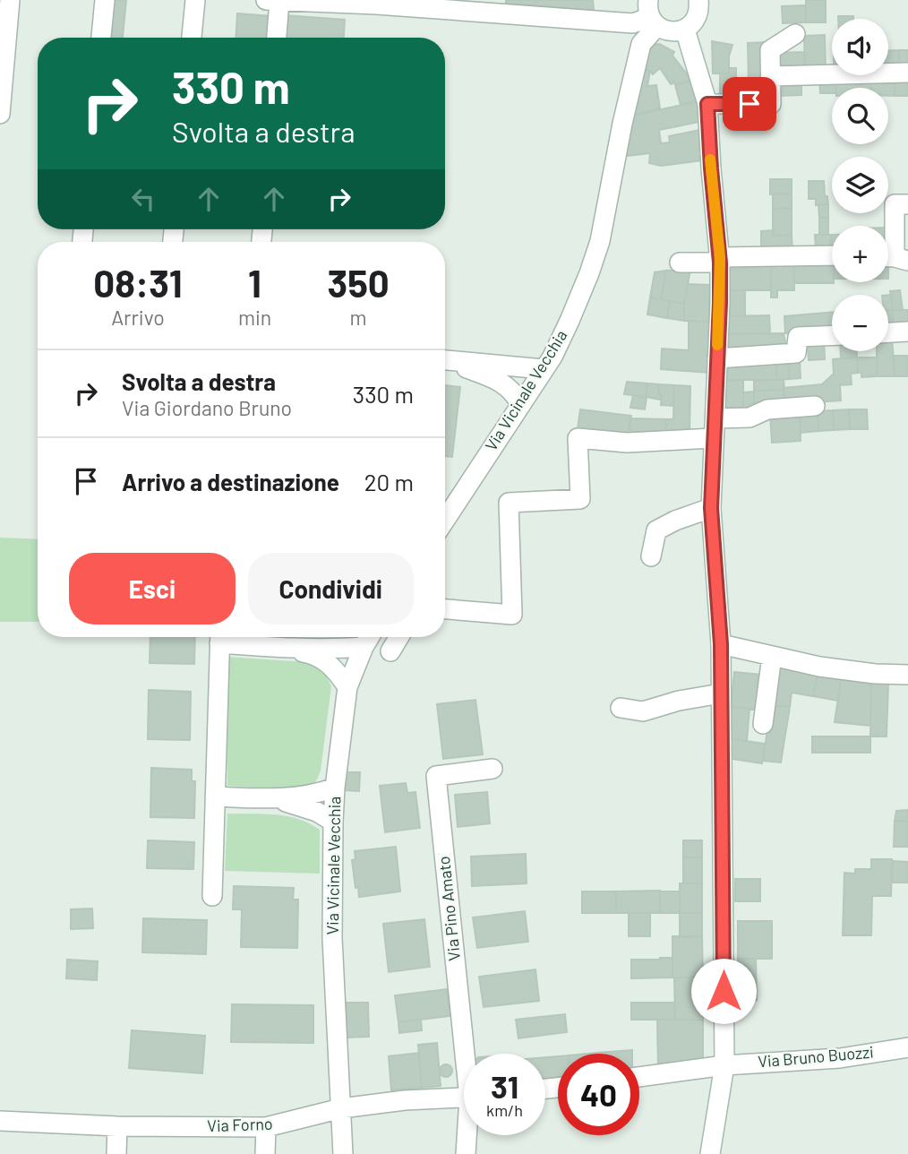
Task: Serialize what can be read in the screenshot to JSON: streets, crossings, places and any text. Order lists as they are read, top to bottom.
{
  "streets": {
    "street": [
      "Via Vicinale Vecchia",
      "Via Pino Amato",
      "Via Bruno Buozzi",
      "Via Forno"
    ]
  },
  "crossings": [
    ["Via Vicinale Vecchia", "Via Forno"]
  ],
  "page": {
    "map_buttons": ["+", "−"],
    "turn": ["330 m", "Svolta a destra"],
    "eta": [
      "08:31",
      "Arrivo",
      "1",
      "min",
      "350",
      "m"
    ],
    "list": [
      {
        "name": "Svolta a destra",
        "note": "Via Giordano Bruno",
        "value": "330 m"
      },
      {
        "name": "Arrivo a destinazione",
        "value": "20 m"
      }
    ],
    "buttons": ["Esci", "Condividi"],
    "speed": "31 km/h",
    "limit": "40"
  }
}
